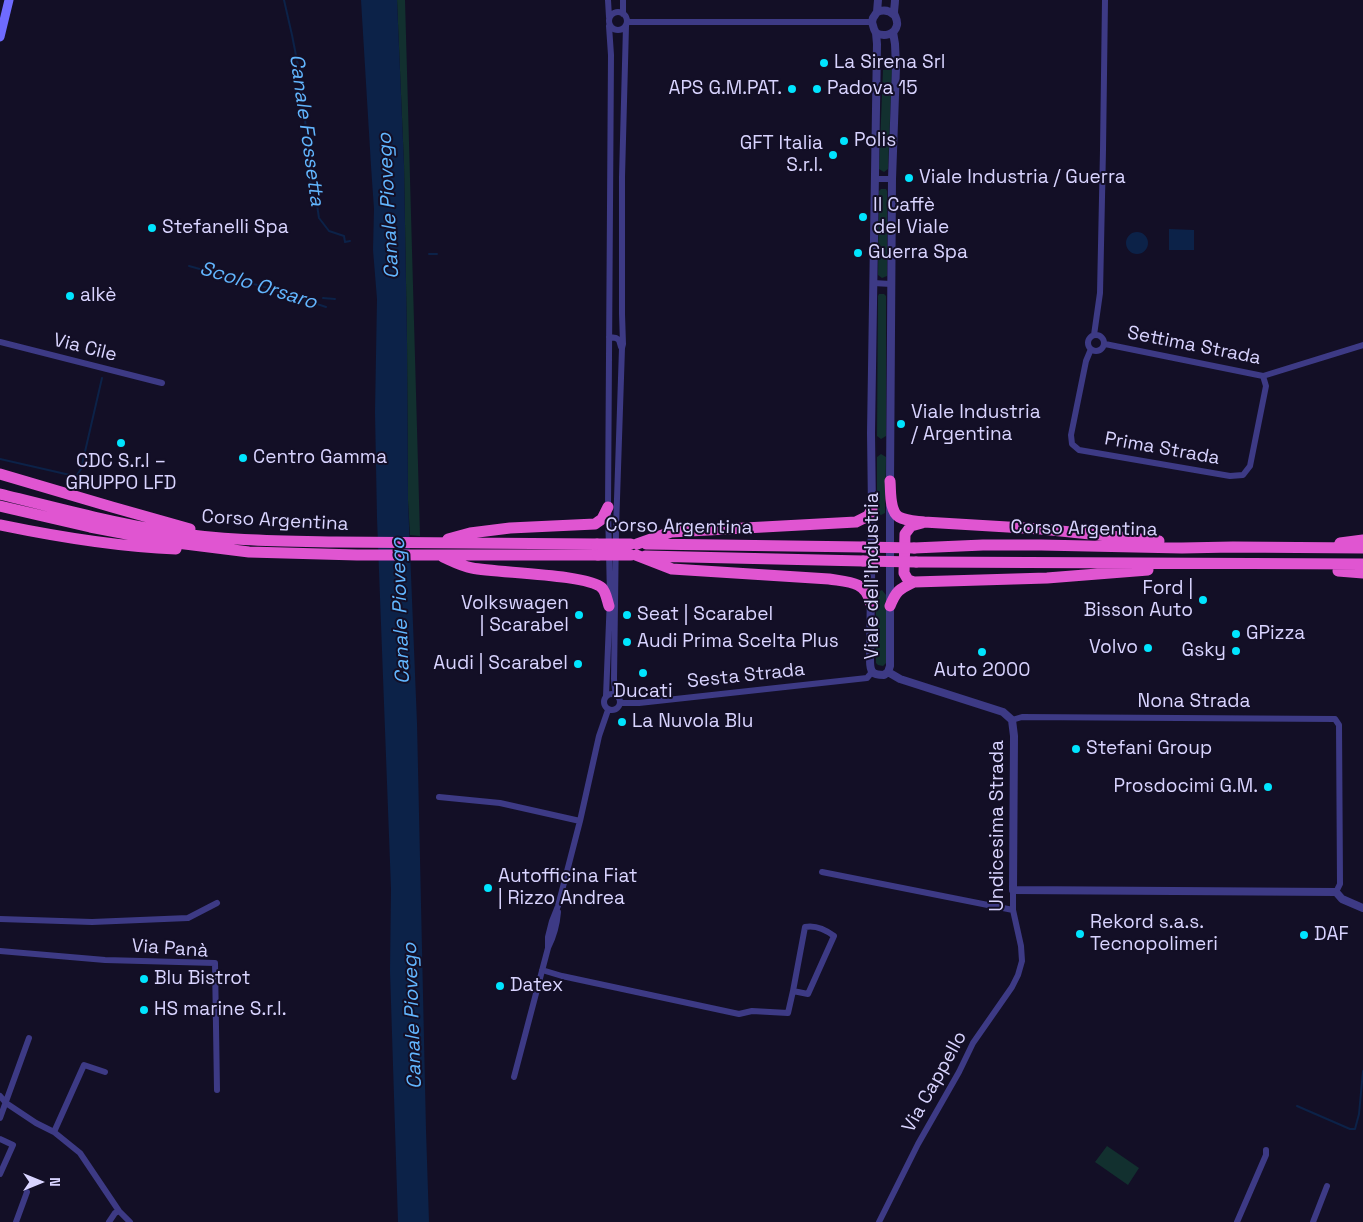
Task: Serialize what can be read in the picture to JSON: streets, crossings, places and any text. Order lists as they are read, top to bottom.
{
  "streets": {
    "highway": ["Corso Argentina"],
    "street": [
      "Settima Strada",
      "Via Cile",
      "Prima Strada",
      "Viale dell'Industria",
      "Sesta Strada",
      "Nona Strada",
      "Undicesima Strada",
      "Via Panà",
      "Via Cappello"
    ]
  },
  "crossings": [
    ["Settima Strada", "Prima Strada"],
    ["Viale dell'Industria", "Sesta Strada"],
    ["Nona Strada", "Undicesima Strada"],
    ["Undicesima Strada", "Via Cappello"]
  ],
  "water": ["Canale Fossetta", "Canale Piovego", "Scolo Orsaro"],
  "places": [
    "La Sirena Srl",
    "APS G.M.PAT.",
    "Padova 15",
    "Polis",
    "GFT Italia S.r.l.",
    "Viale Industria / Guerra",
    "Il Caffè del Viale",
    "Stefanelli Spa",
    "Guerra Spa",
    "alkè",
    "Viale Industria / Argentina",
    "CDC S.r.l – GRUPPO LFD",
    "Centro Gamma",
    "Ford | Bisson Auto",
    "Volkswagen | Scarabel",
    "Seat | Scarabel",
    "GPizza",
    "Audi Prima Scelta Plus",
    "Volvo",
    "Gsky",
    "Auto 2000",
    "Audi | Scarabel",
    "Ducati",
    "La Nuvola Blu",
    "Stefani Group",
    "Prosdocimi G.M.",
    "Autofficina Fiat | Rizzo Andrea",
    "Rekord s.a.s. Tecnopolimeri",
    "DAF",
    "Blu Bistrot",
    "Datex",
    "HS marine S.r.l."
  ],
  "north": "right"
}
